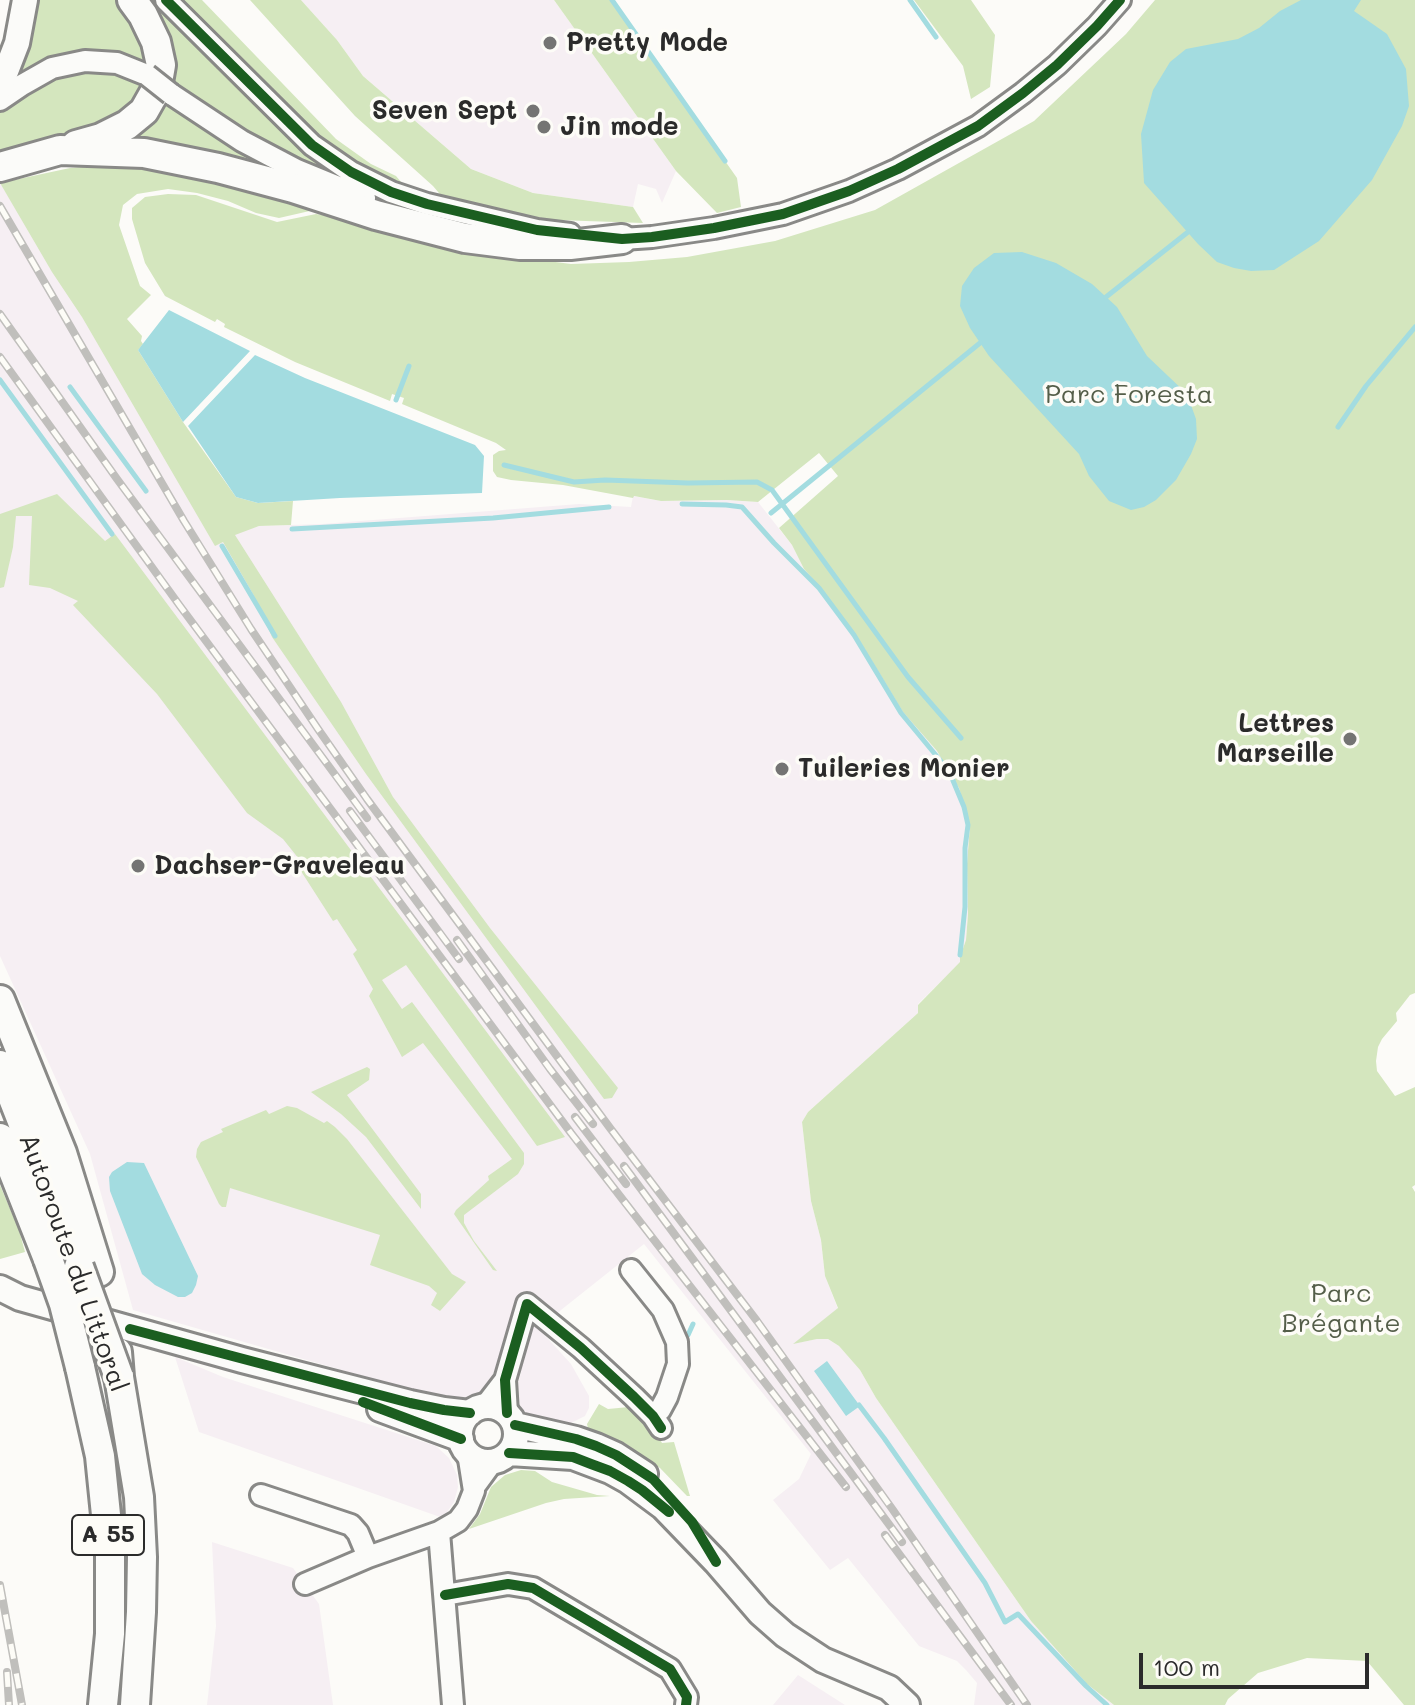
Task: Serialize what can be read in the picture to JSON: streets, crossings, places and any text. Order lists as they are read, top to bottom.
{
  "streets": {
    "highway": ["Autoroute du Littoral", "A 55"]
  },
  "parks": ["Parc Foresta", "Parc Brégante"],
  "places": [
    "Pretty Mode",
    "Seven Sept",
    "Jin mode",
    "Lettres Marseille",
    "Tuileries Monier",
    "Dachser-Graveleau"
  ],
  "scale_bar": "100 m"
}
